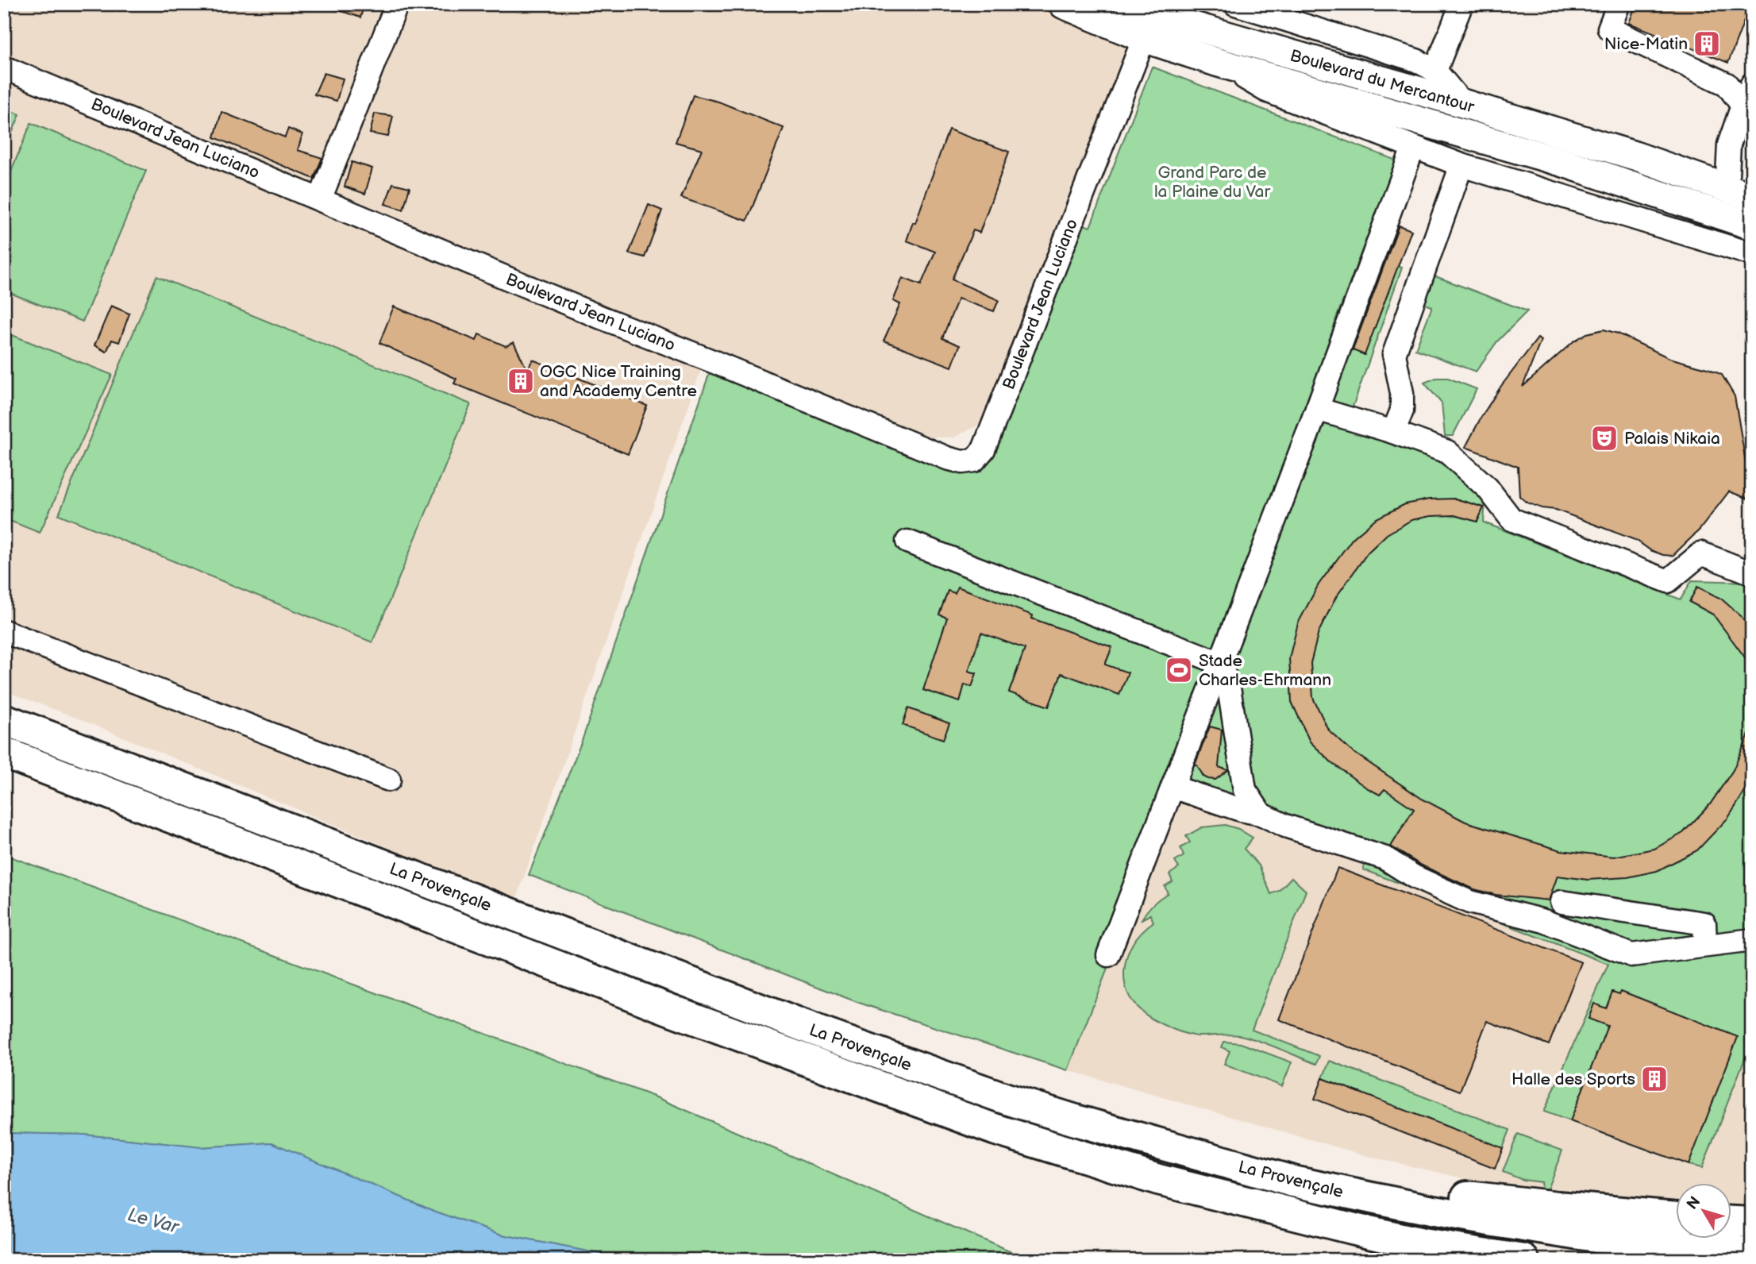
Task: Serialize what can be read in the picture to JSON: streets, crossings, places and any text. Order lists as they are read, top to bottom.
{
  "streets": {
    "highway": ["La Provençale"],
    "main road": ["Boulevard du Mercantour"],
    "street": ["Boulevard Jean Luciano"]
  },
  "crossings": [
    ["Boulevard du Mercantour", "Boulevard Jean Luciano"]
  ],
  "water": ["Le Var"],
  "parks": ["Grand Parc de la Plaine du Var"],
  "places": {
    "building": ["Nice-Matin", "OGC Nice Training and Academy Centre", "Halle des Sports"],
    "theatre": ["Palais Nikaia"],
    "sports": ["Stade Charles-Ehrmann"]
  },
  "north": "top left"
}
